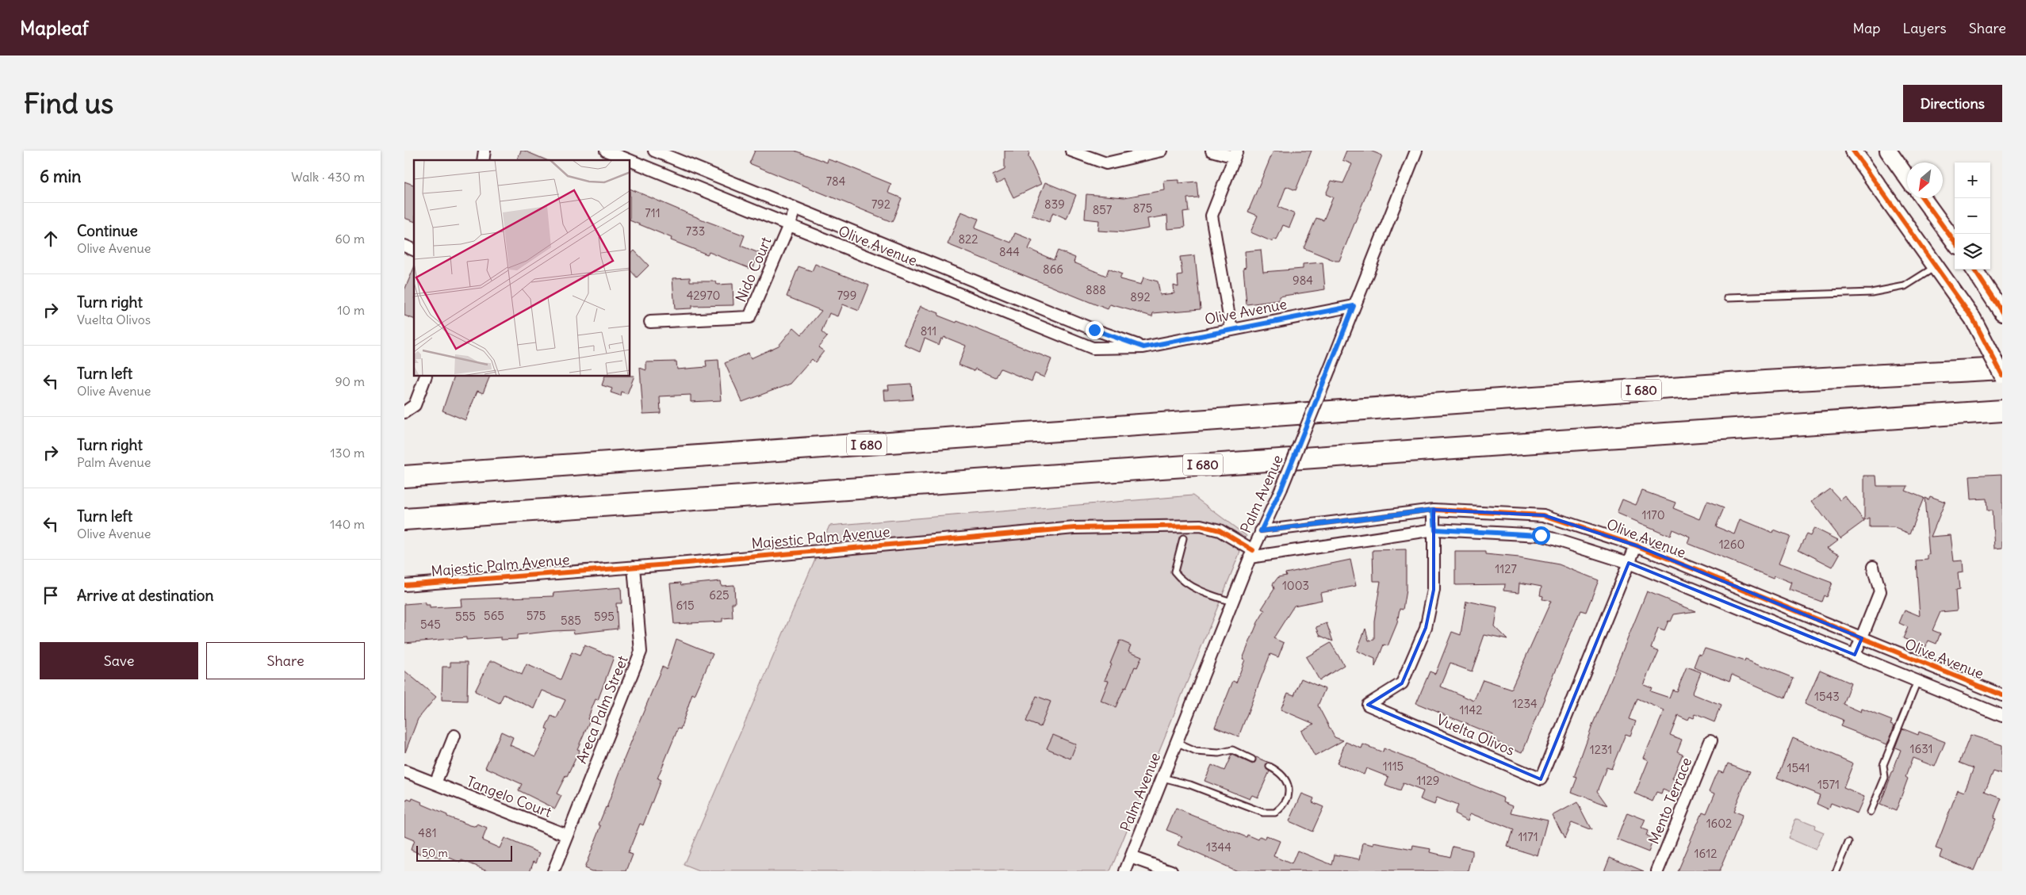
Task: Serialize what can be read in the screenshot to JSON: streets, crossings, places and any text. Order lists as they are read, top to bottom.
{
  "streets": {
    "highway": ["I 680"],
    "street": [
      "Olive Avenue",
      "Nido Court",
      "Palm Avenue",
      "Majestic Palm Avenue",
      "Areca Palm Street",
      "Vuelta Olivos",
      "Tangelo Court",
      "Mento Terrace"
    ]
  },
  "crossings": [
    ["Olive Avenue", "Nido Court"],
    ["Olive Avenue", "Palm Avenue"],
    ["Olive Avenue", "Majestic Palm Avenue"],
    ["Olive Avenue", "Vuelta Olivos"],
    ["Palm Avenue", "Majestic Palm Avenue"],
    ["Majestic Palm Avenue", "Areca Palm Street"],
    ["Areca Palm Street", "Tangelo Court"]
  ],
  "house_numbers": [
    "784",
    "792",
    "839",
    "875",
    "857",
    "711",
    "733",
    "822",
    "844",
    "866",
    "984",
    "888",
    "42970",
    "799",
    "892",
    "811",
    "1170",
    "1260",
    "1127",
    "1003",
    "625",
    "615",
    "565",
    "575",
    "555",
    "595",
    "585",
    "545",
    "1543",
    "1234",
    "1142",
    "1631",
    "1231",
    "1115",
    "1541",
    "1129",
    "1571",
    "1602",
    "481",
    "1171",
    "1344",
    "1612"
  ],
  "scale_bar": "50 m",
  "north": "bottom left",
  "page": {
    "header": "Mapleaf",
    "nav": ["Map", "Layers", "Share"],
    "buttons": [
      "Directions",
      ["Save", "Share"]
    ],
    "title": "Find us",
    "heading": ["6 min", "Walk · 430 m"],
    "map_buttons": ["+", "−"],
    "list": [
      ["Continue", "Olive Avenue", "60 m"],
      ["Turn right", "Vuelta Olivos", "10 m"],
      ["Turn left", "Olive Avenue", "90 m"],
      ["Turn right", "Palm Avenue", "130 m"],
      ["Turn left", "Olive Avenue", "140 m"],
      "Arrive at destination"
    ],
    "scale": "50 m"
  }
}
